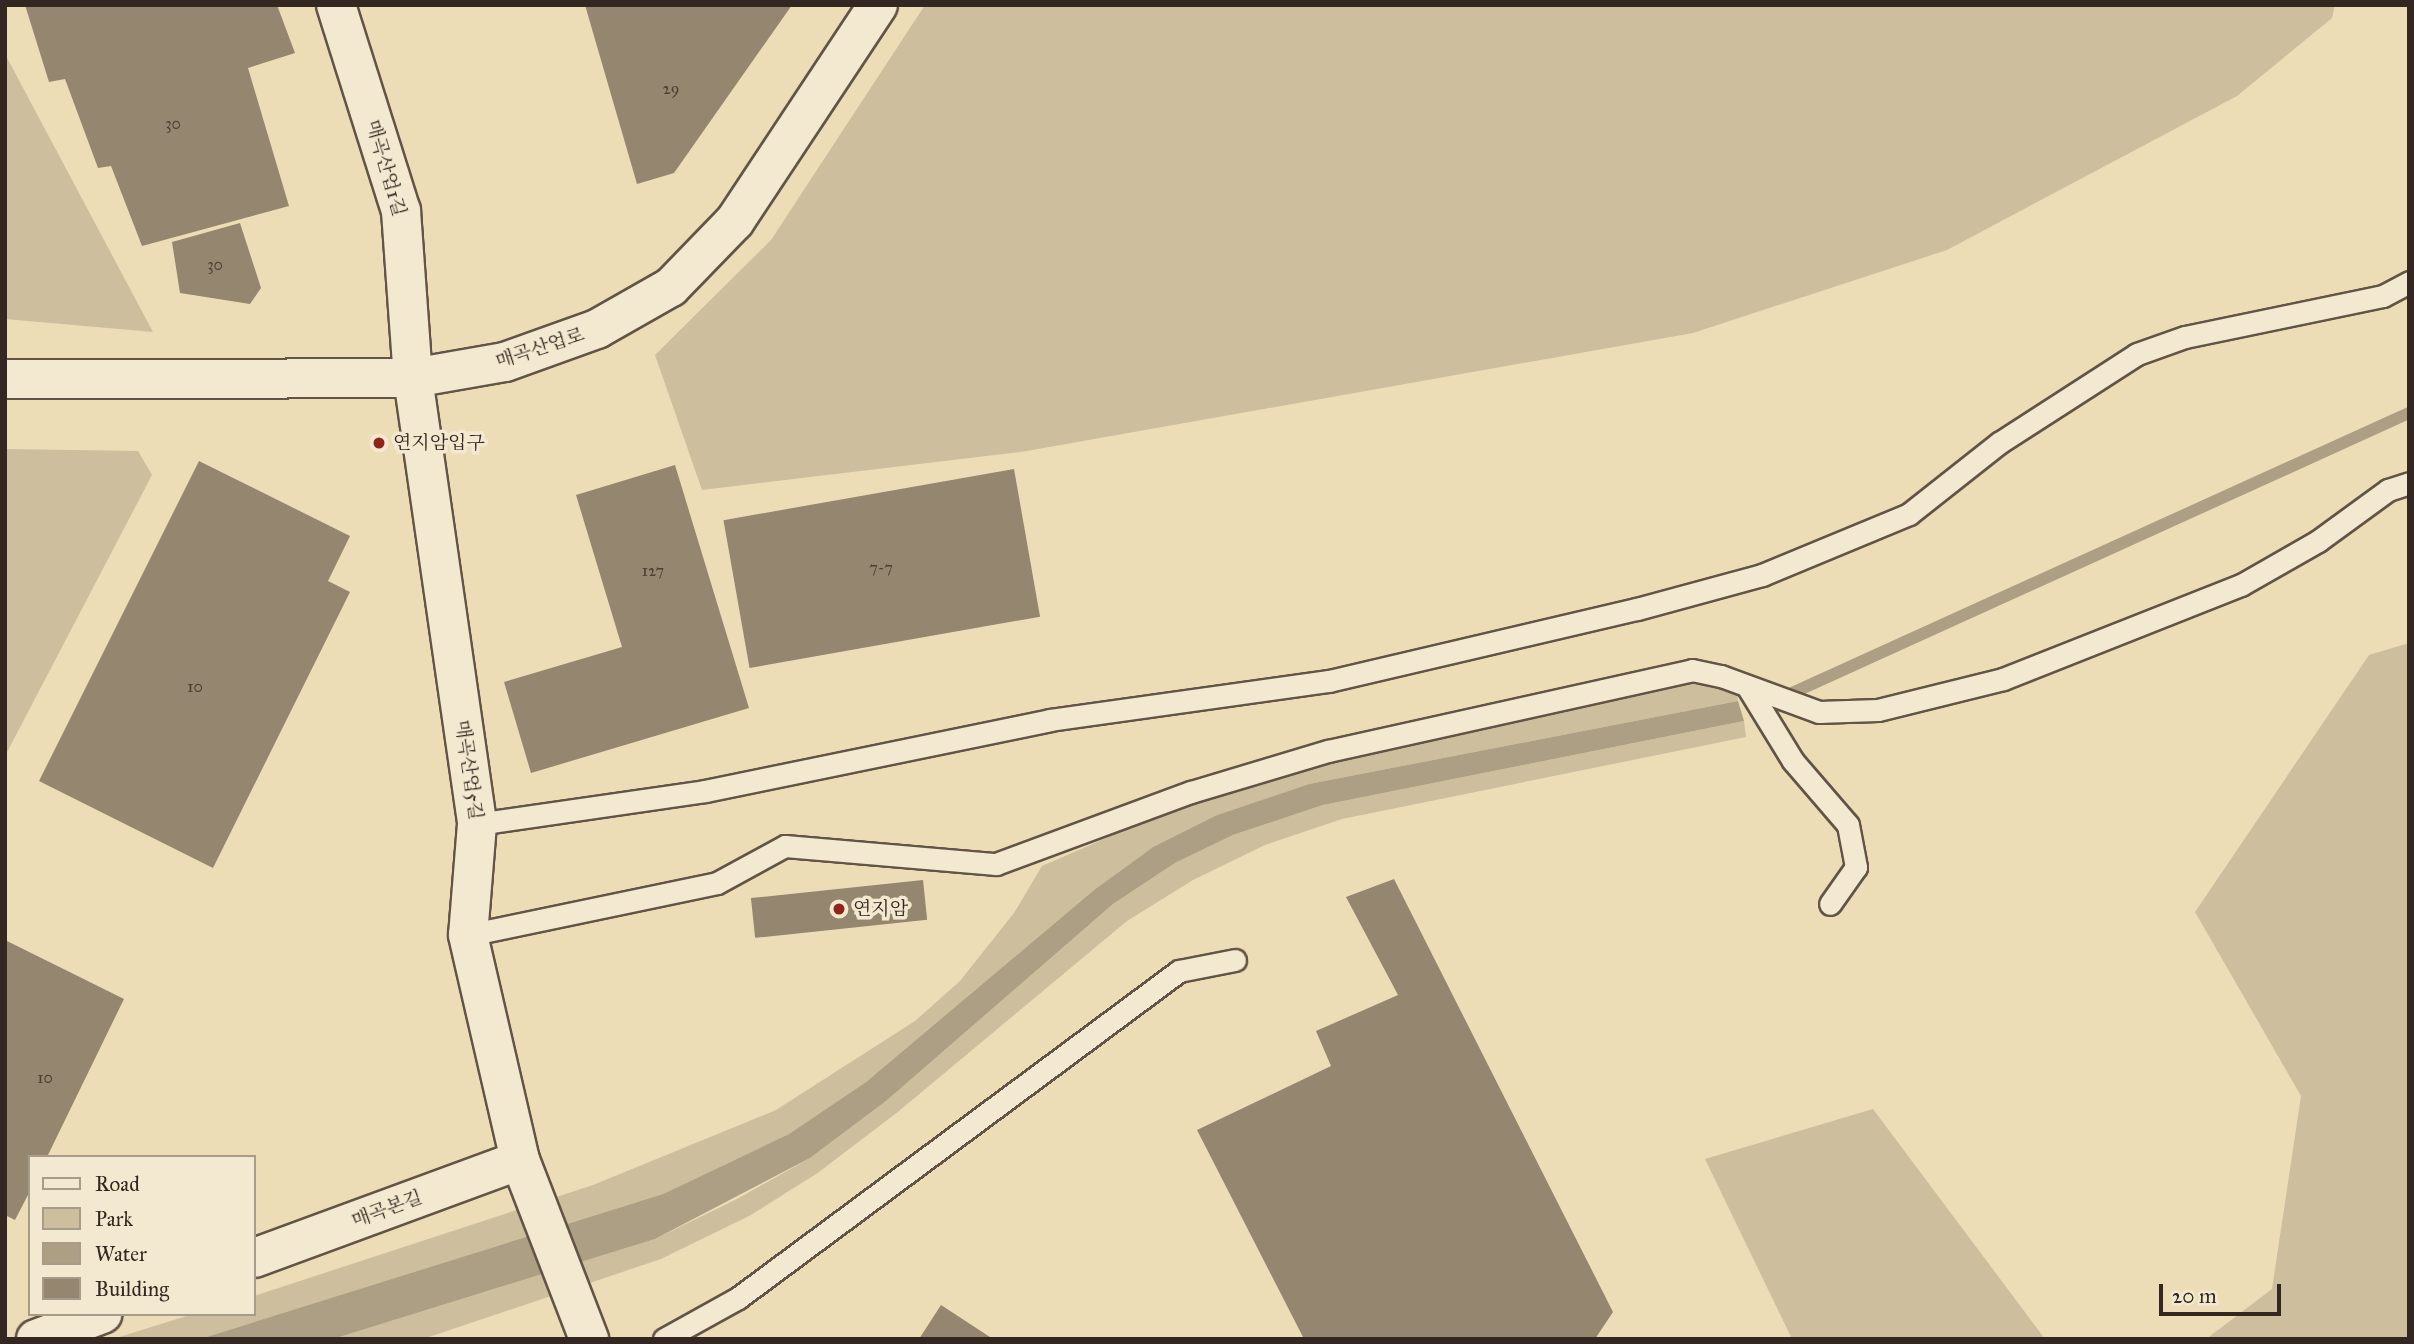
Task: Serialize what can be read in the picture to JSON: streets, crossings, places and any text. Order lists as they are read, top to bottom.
{
  "streets": {
    "street": [
      "매곡산업1길",
      "매곡산업로",
      "매곡산업5길",
      "매곡본길"
    ]
  },
  "crossings": [
    ["매곡산업1길", "매곡산업로"],
    ["매곡산업1길", "매곡산업5길"],
    ["매곡산업로", "매곡산업5길"],
    ["매곡산업5길", "매곡본길"]
  ],
  "places": ["연지암입구", "연지암"],
  "house_numbers": [
    "29",
    "30",
    "30",
    "7-7",
    "127",
    "10",
    "10"
  ],
  "legend": [
    "Road",
    "Park",
    "Water",
    "Building"
  ],
  "scale_bar": "20 m"
}
